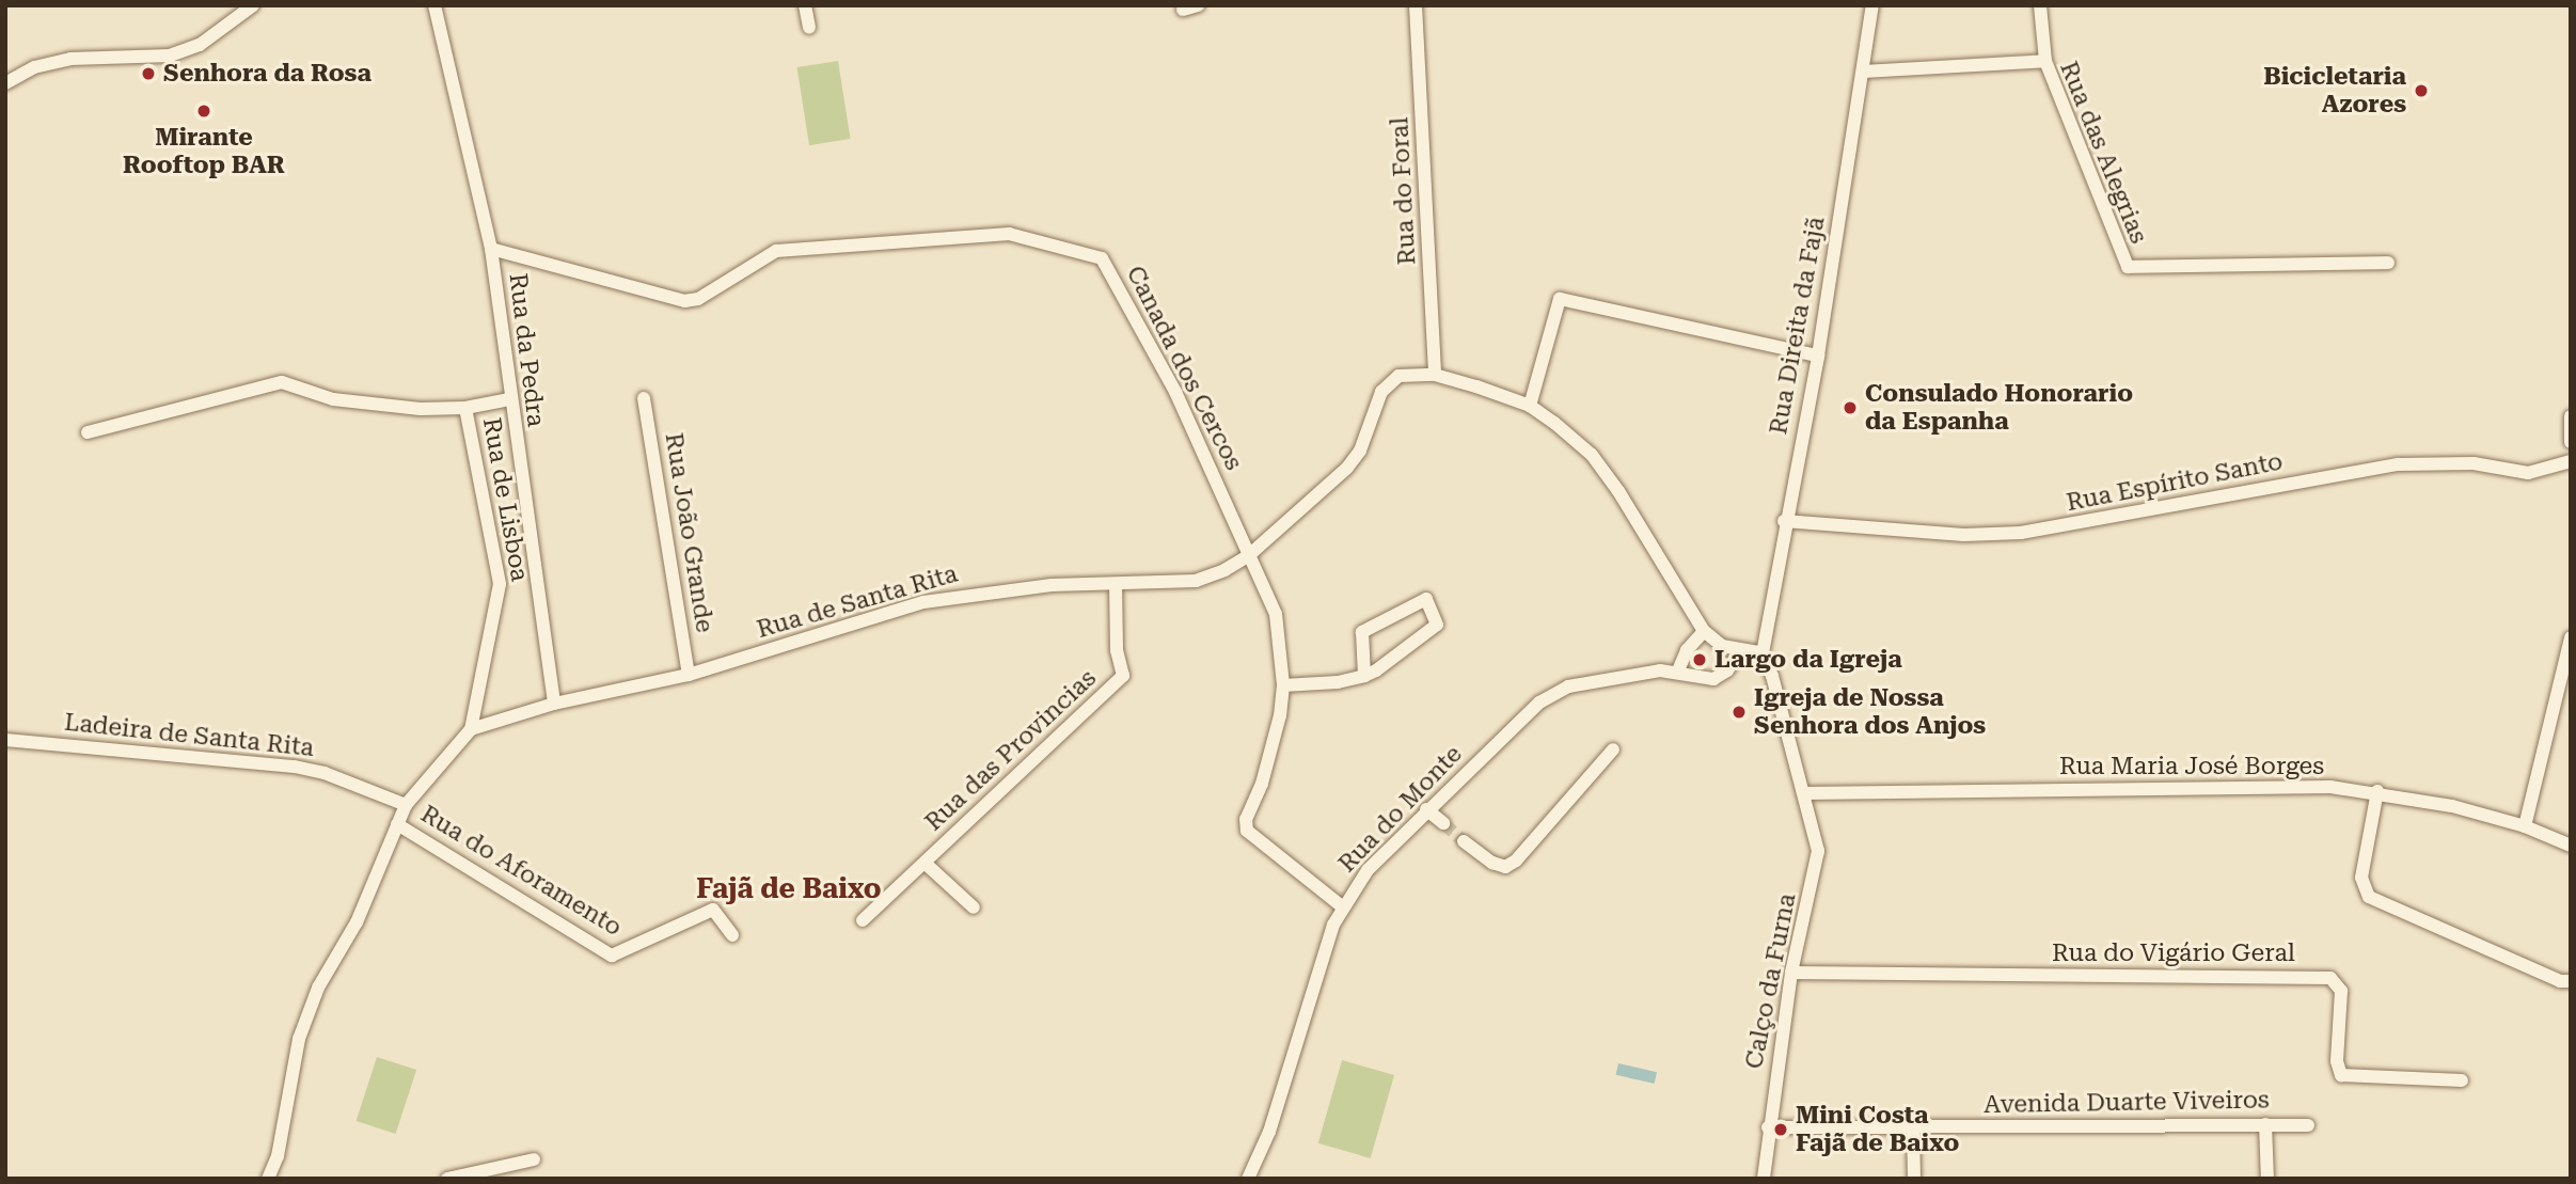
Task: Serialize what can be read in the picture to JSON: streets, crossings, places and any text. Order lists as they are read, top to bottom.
{
  "streets": {
    "street": [
      "Rua das Alegrias",
      "Rua do Foral",
      "Rua Direita da Fajã",
      "Rua da Pedra",
      "Canada dos Cercos",
      "Rua Espírito Santo",
      "Rua de Lisboa",
      "Rua João Grande",
      "Rua de Santa Rita",
      "Ladeira de Santa Rita",
      "Rua das Provincias",
      "Rua Maria José Borges",
      "Rua do Monte",
      "Rua do Aforamento",
      "Rua do Vigário Geral",
      "Calço da Furna",
      "Avenida Duarte Viveiros"
    ]
  },
  "crossings": [
    ["Rua das Alegrias", "Rua Direita da Fajã"],
    ["Rua do Foral", "Rua de Santa Rita"],
    ["Rua Direita da Fajã", "Rua Espírito Santo"],
    ["Rua Direita da Fajã", "Calço da Furna"],
    ["Rua da Pedra", "Canada dos Cercos"],
    ["Rua da Pedra", "Rua de Santa Rita"],
    ["Canada dos Cercos", "Rua de Santa Rita"],
    ["Canada dos Cercos", "Rua do Monte"],
    ["Rua de Lisboa", "Rua de Santa Rita"],
    ["Rua João Grande", "Rua de Santa Rita"],
    ["Rua de Santa Rita", "Rua das Provincias"],
    ["Rua Maria José Borges", "Calço da Furna"],
    ["Rua do Vigário Geral", "Calço da Furna"],
    ["Calço da Furna", "Avenida Duarte Viveiros"]
  ],
  "districts": ["Fajã de Baixo"],
  "places": [
    "Senhora da Rosa",
    "Bicicletaria Azores",
    "Mirante Rooftop BAR",
    "Consulado Honorario da Espanha",
    "Largo da Igreja",
    "Igreja de Nossa Senhora dos Anjos",
    "Mini Costa Fajã de Baixo"
  ]
}
